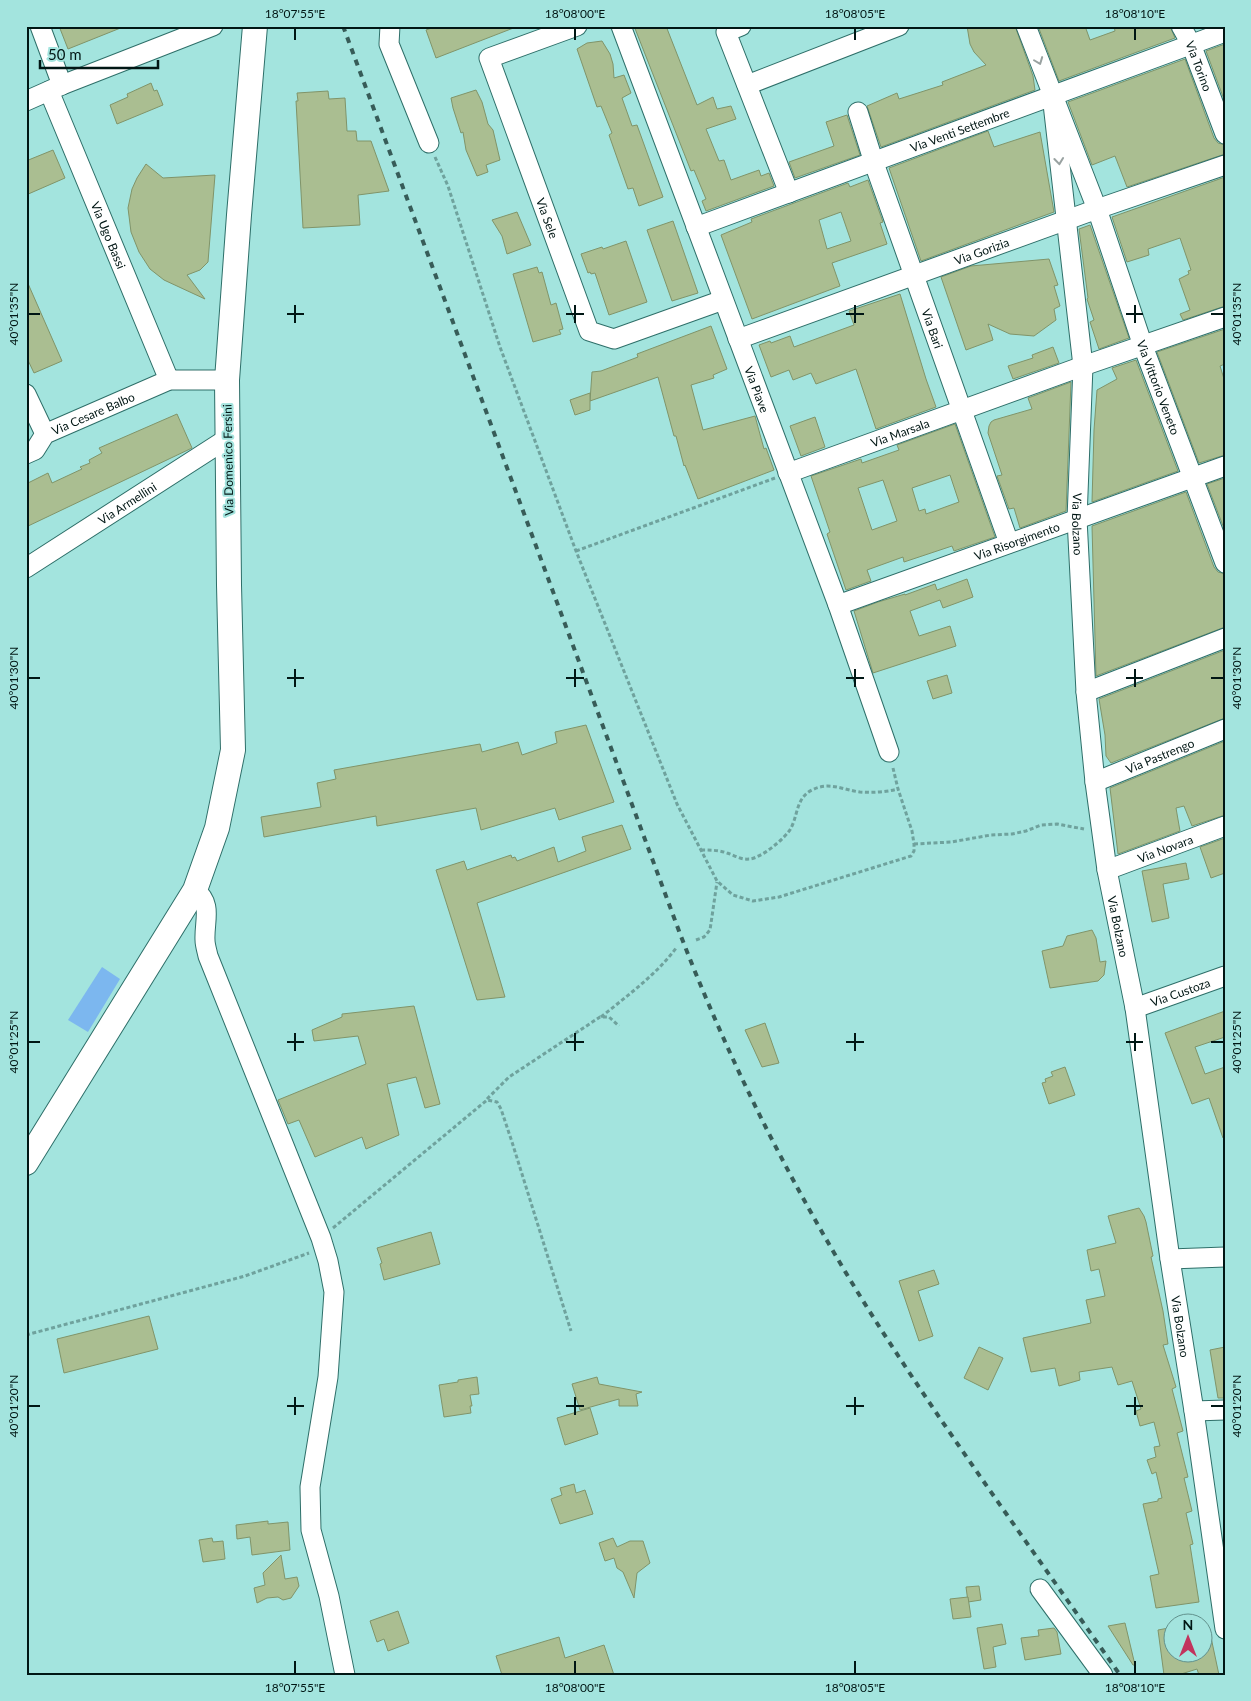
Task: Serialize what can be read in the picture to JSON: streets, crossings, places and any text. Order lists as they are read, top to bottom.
{
  "streets": {
    "main road": ["Via Domenico Fersini"],
    "street": [
      "Via Torino",
      "Via Venti Settembre",
      "Via Sele",
      "Via Ugo Bassi",
      "Via Gorizia",
      "Via Bari",
      "Via Vittorio Veneto",
      "Via Piave",
      "Via Cesare Balbo",
      "Via Marsala",
      "Via Armellini",
      "Via Bolzano",
      "Via Risorgimento",
      "Via Pastrengo",
      "Via Novara",
      "Via Custoza"
    ]
  },
  "crossings": [
    ["Via Torino", "Via Venti Settembre"],
    ["Via Venti Settembre", "Via Bari"],
    ["Via Venti Settembre", "Via Vittorio Veneto"],
    ["Via Venti Settembre", "Via Piave"],
    ["Via Venti Settembre", "Via Bolzano"],
    ["Via Sele", "Via Piave"],
    ["Via Ugo Bassi", "Via Cesare Balbo"],
    ["Via Gorizia", "Via Bari"],
    ["Via Gorizia", "Via Vittorio Veneto"],
    ["Via Gorizia", "Via Piave"],
    ["Via Gorizia", "Via Bolzano"],
    ["Via Bari", "Via Marsala"],
    ["Via Bari", "Via Risorgimento"],
    ["Via Vittorio Veneto", "Via Marsala"],
    ["Via Vittorio Veneto", "Via Bolzano"],
    ["Via Vittorio Veneto", "Via Risorgimento"],
    ["Via Piave", "Via Marsala"],
    ["Via Piave", "Via Risorgimento"],
    ["Via Marsala", "Via Bolzano"],
    ["Via Domenico Fersini", "Via Armellini"],
    ["Via Bolzano", "Via Risorgimento"],
    ["Via Bolzano", "Via Pastrengo"],
    ["Via Bolzano", "Via Novara"],
    ["Via Bolzano", "Via Custoza"]
  ],
  "scale_bar": "50 m",
  "north": "top",
  "coordinates": [
    "18°07'55\"E",
    "18°08'00\"E",
    "18°08'05\"E",
    "18°08'10\"E",
    "40°01'35\"N",
    "40°01'30\"N",
    "40°01'25\"N",
    "40°01'20\"N"
  ]
}
